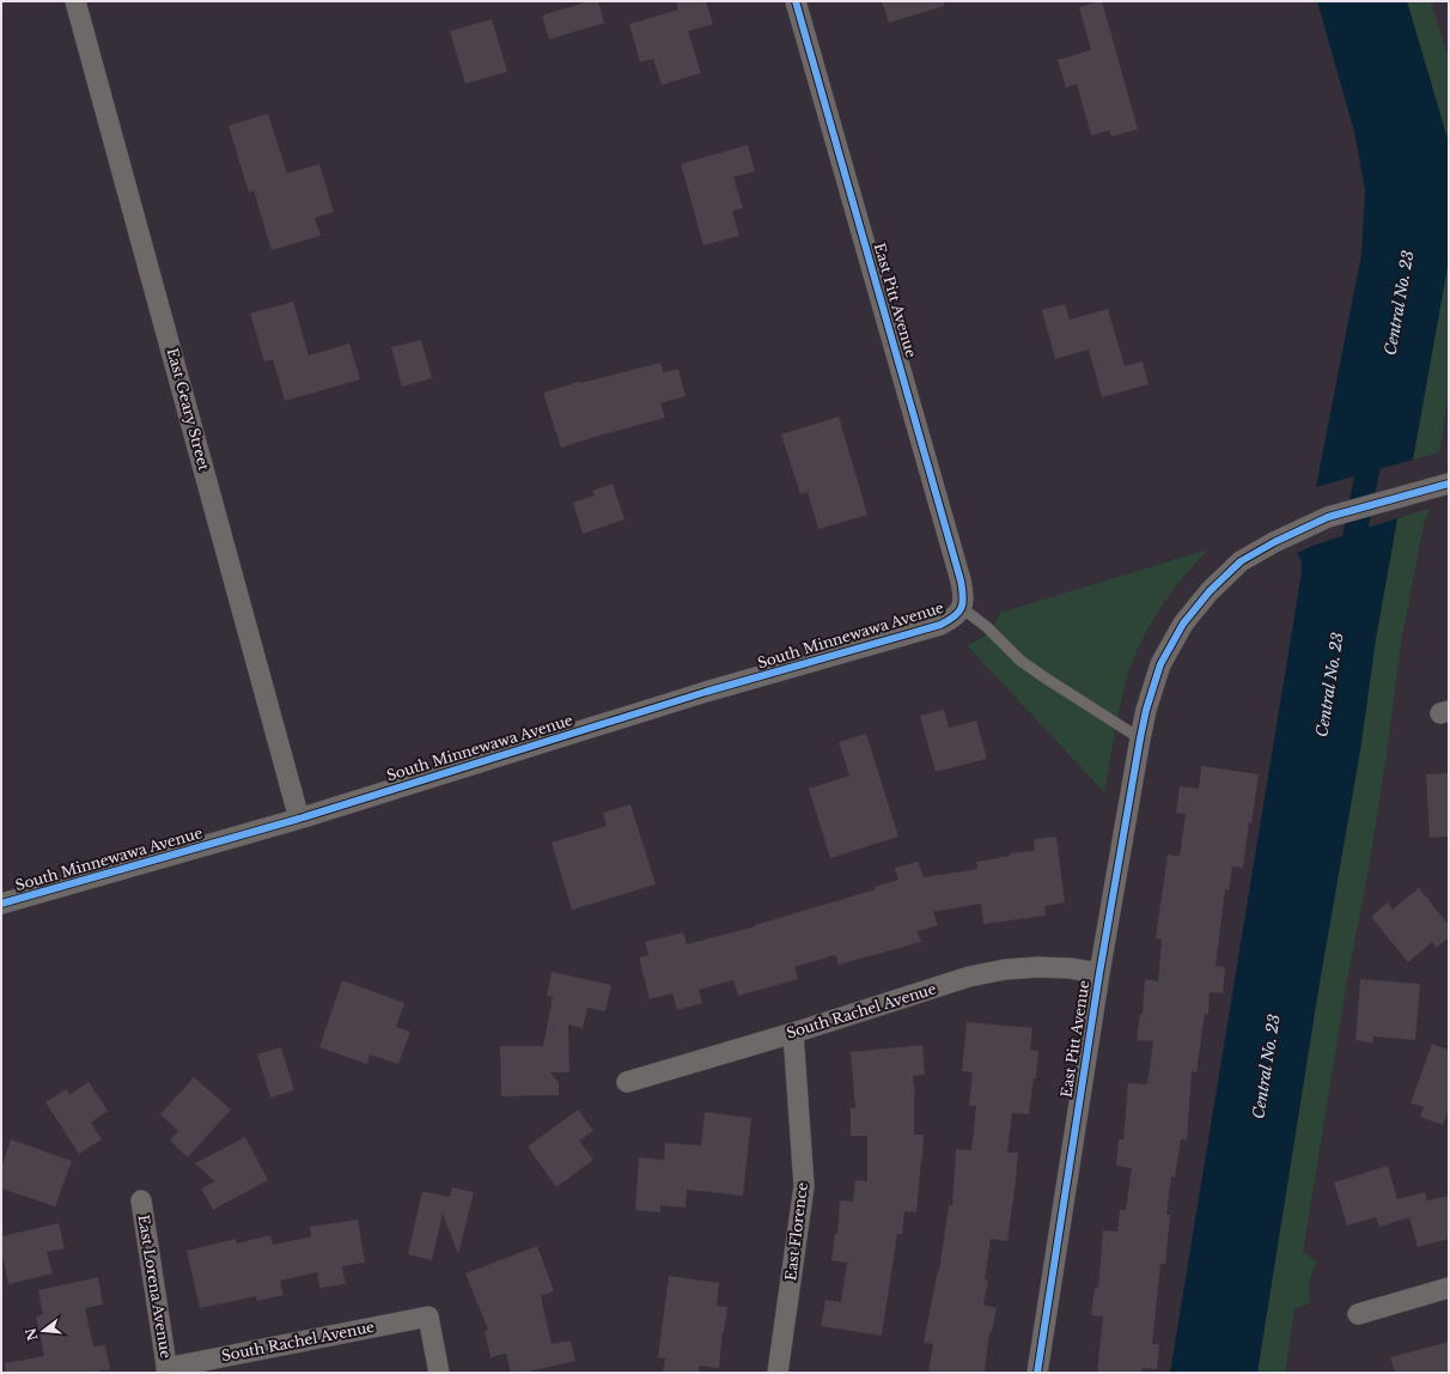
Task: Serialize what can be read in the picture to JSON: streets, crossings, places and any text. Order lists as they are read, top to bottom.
{
  "streets": {
    "street": [
      "East Pitt Avenue",
      "East Geary Street",
      "South Minnewawa Avenue",
      "South Rachel Avenue",
      "East Florence",
      "East Lorena Avenue"
    ]
  },
  "crossings": [
    ["East Pitt Avenue", "South Minnewawa Avenue"],
    ["East Pitt Avenue", "South Rachel Avenue"],
    ["East Geary Street", "South Minnewawa Avenue"],
    ["South Rachel Avenue", "East Florence"],
    ["South Rachel Avenue", "East Lorena Avenue"]
  ],
  "water": ["Central No. 23"],
  "north": "left"
}
